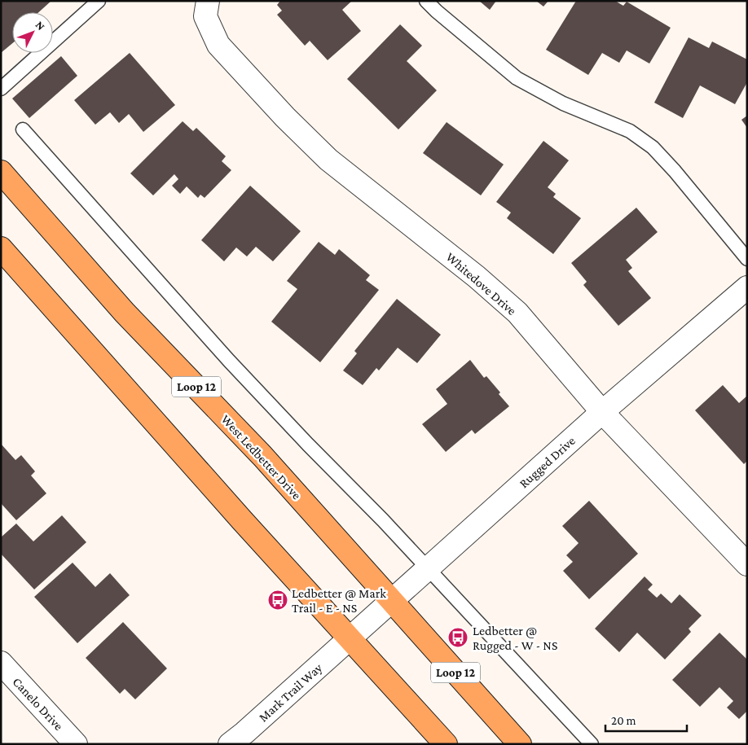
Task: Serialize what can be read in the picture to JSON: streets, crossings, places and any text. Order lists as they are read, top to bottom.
{
  "streets": {
    "main road": ["Loop 12", "West Ledbetter Drive"],
    "street": [
      "Whitedove Drive",
      "Rugged Drive",
      "Mark Trail Way",
      "Canelo Drive"
    ]
  },
  "crossings": [
    ["Whitedove Drive", "Rugged Drive"],
    ["West Ledbetter Drive", "Rugged Drive"],
    ["Rugged Drive", "Mark Trail Way"]
  ],
  "places": {
    "bus stop": ["Ledbetter @ Mark Trail - E - NS", "Ledbetter @ Rugged - W - NS"]
  },
  "scale_bar": "20 m",
  "north": "top right"
}
